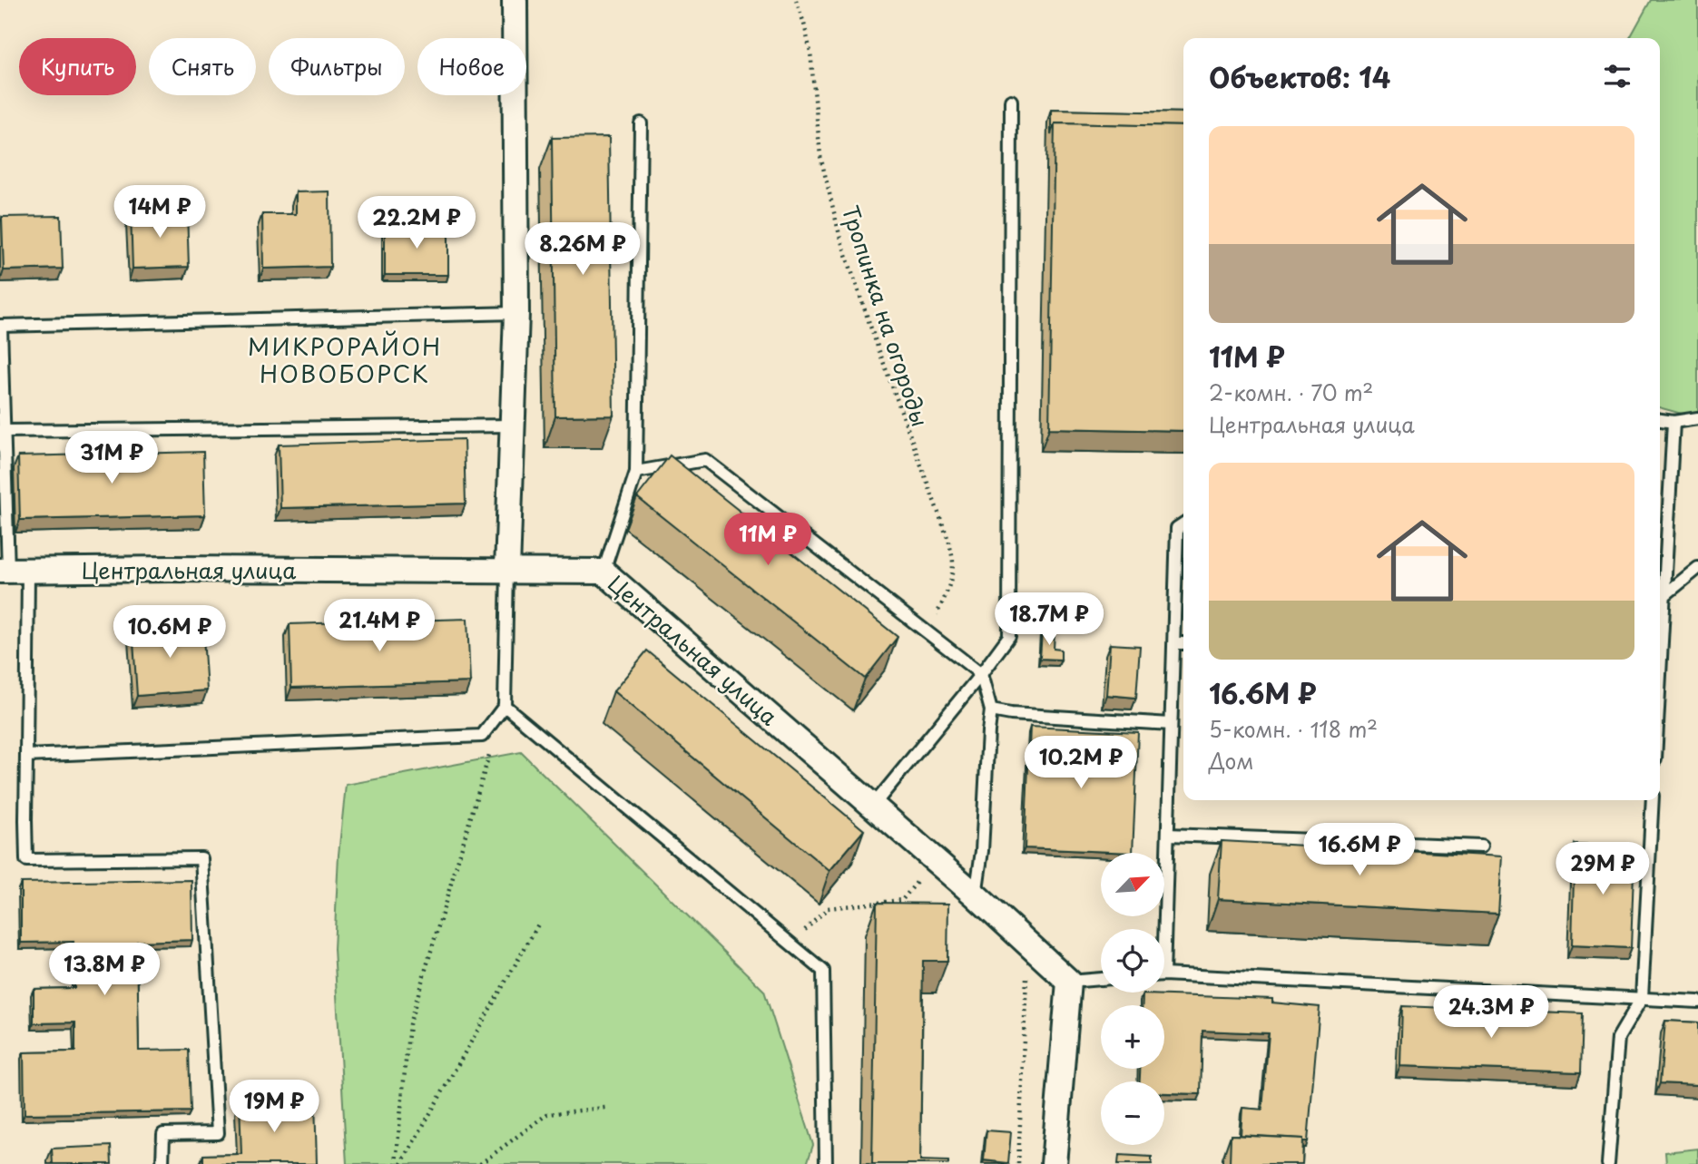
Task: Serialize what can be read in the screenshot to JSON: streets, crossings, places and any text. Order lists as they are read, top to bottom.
{
  "streets": {
    "street": ["Центральная улица"],
    "path": ["Тропинка на огороды"]
  },
  "districts": ["МИКРОРАЙОН НОВОБОРСК"],
  "north": "top right",
  "page": {
    "chip": [
      "Купить",
      "Снять",
      "Фильтры",
      "Новое"
    ],
    "heading": "Объектов: 14",
    "list": [
      {
        "name": "11M ₽",
        "note": "2-комн. · 70 m² · Центральная улица"
      },
      {
        "name": "16.6M ₽",
        "note": "5-комн. · 118 m² · Дом"
      }
    ],
    "price": [
      "14M ₽",
      "22.2M ₽",
      "8.26M ₽",
      "31M ₽",
      "11M ₽",
      "18.7M ₽",
      "21.4M ₽",
      "10.6M ₽",
      "10.2M ₽",
      "16.6M ₽",
      "29M ₽",
      "13.8M ₽",
      "24.3M ₽",
      "19M ₽"
    ],
    "map_buttons": ["+", "−"]
  }
}
